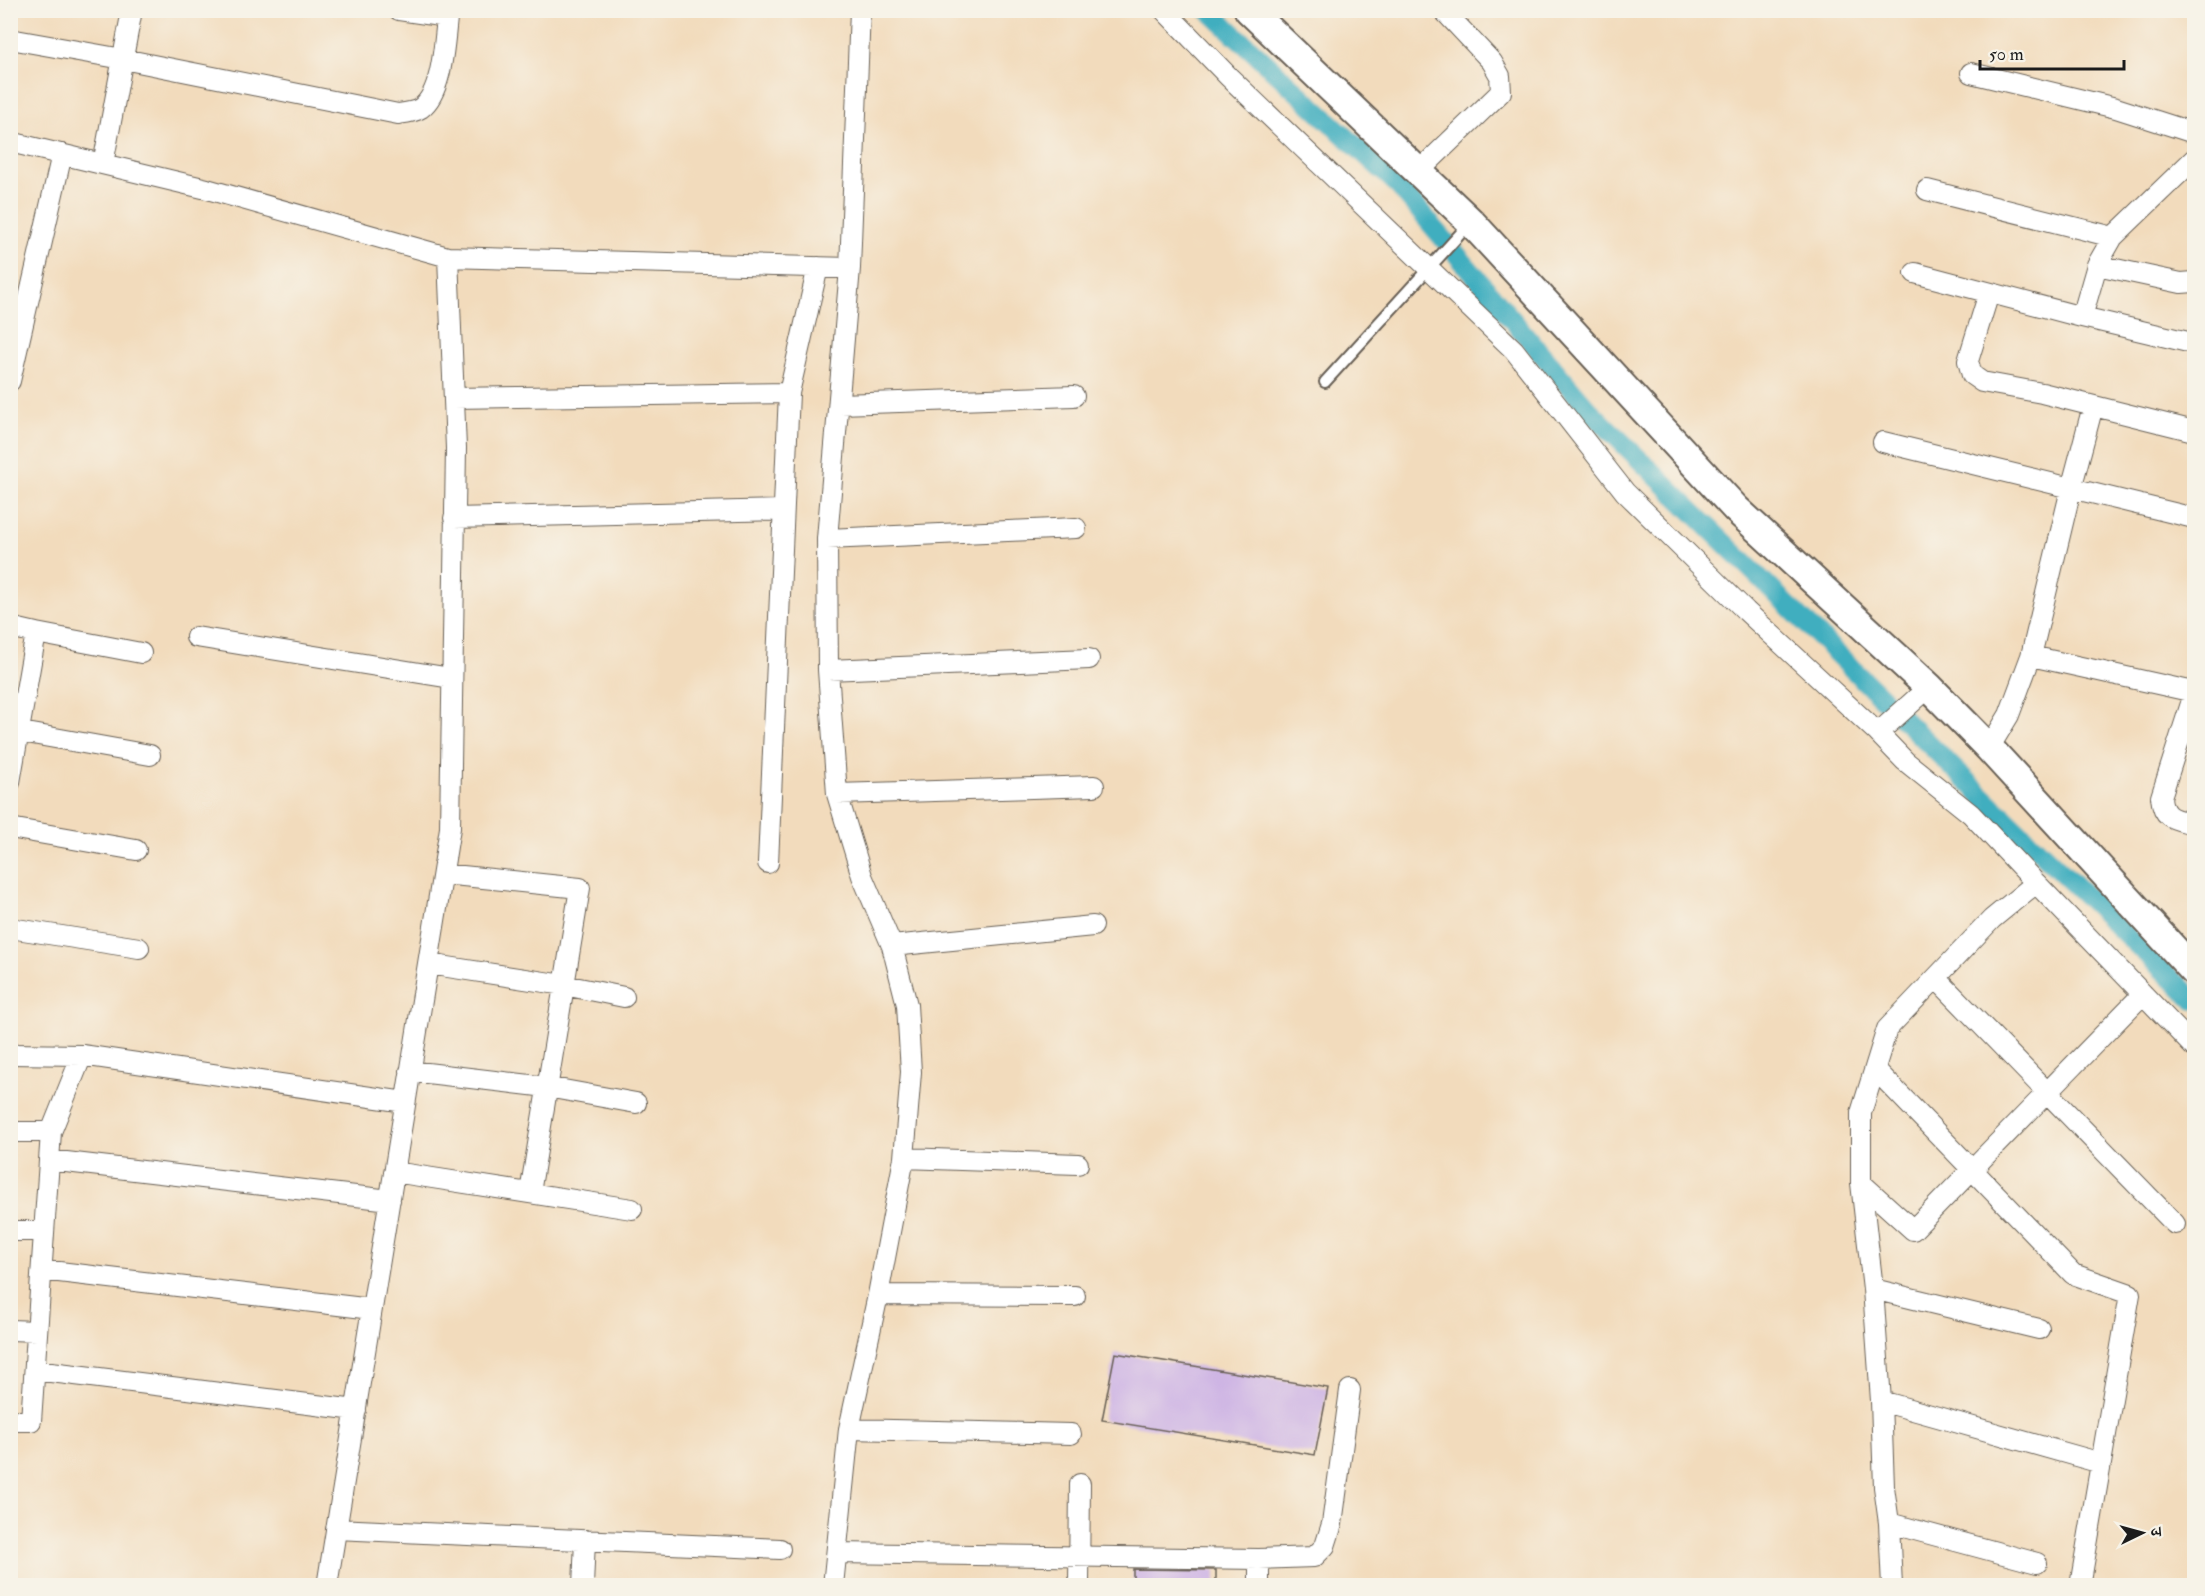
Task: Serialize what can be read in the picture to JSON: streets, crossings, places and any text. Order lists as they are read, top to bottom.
{
  "scale_bar": "50 m",
  "north": "right"
}
